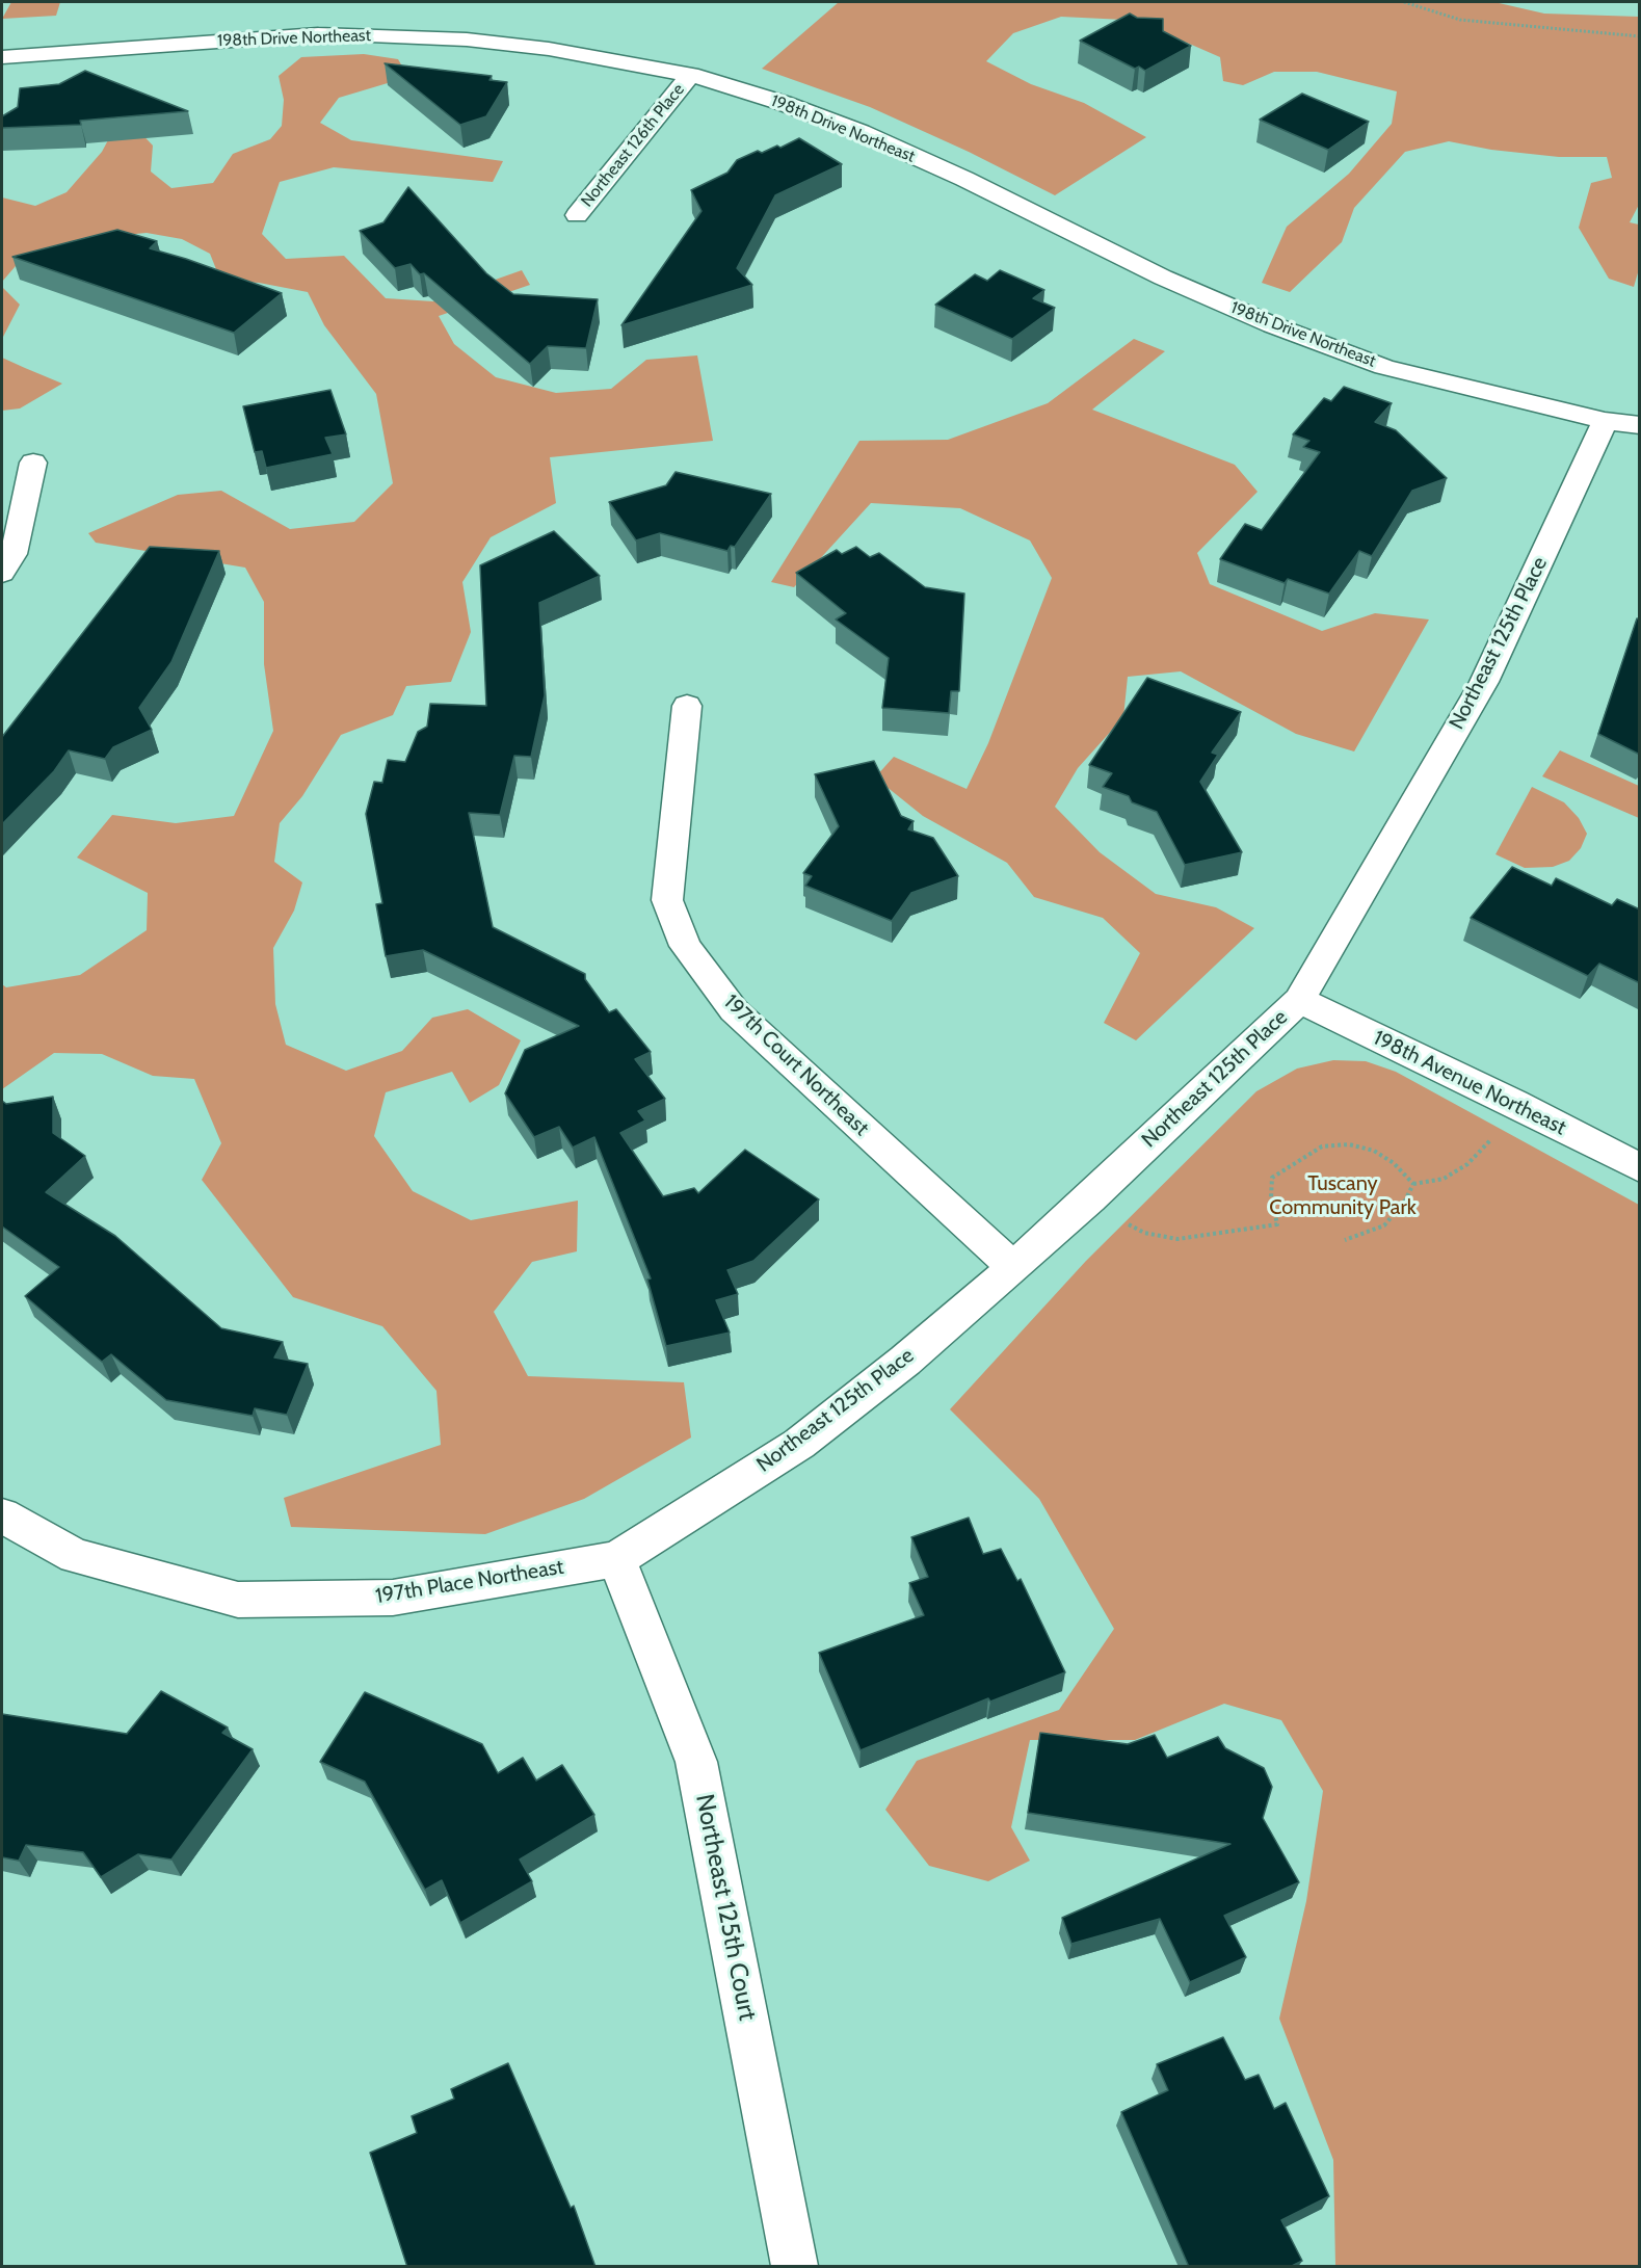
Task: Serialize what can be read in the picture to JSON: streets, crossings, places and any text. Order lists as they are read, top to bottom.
{
  "streets": {
    "street": [
      "198th Drive Northeast",
      "Northeast 126th Place",
      "Northeast 125th Place",
      "197th Court Northeast",
      "198th Avenue Northeast",
      "197th Place Northeast",
      "Northeast 125th Court"
    ]
  },
  "crossings": [
    ["198th Drive Northeast", "Northeast 126th Place"],
    ["198th Drive Northeast", "Northeast 125th Place"],
    ["Northeast 125th Place", "197th Court Northeast"],
    ["Northeast 125th Place", "198th Avenue Northeast"],
    ["Northeast 125th Place", "197th Place Northeast"],
    ["Northeast 125th Place", "Northeast 125th Court"],
    ["197th Place Northeast", "Northeast 125th Court"]
  ],
  "parks": ["Tuscany Community Park"]
}
